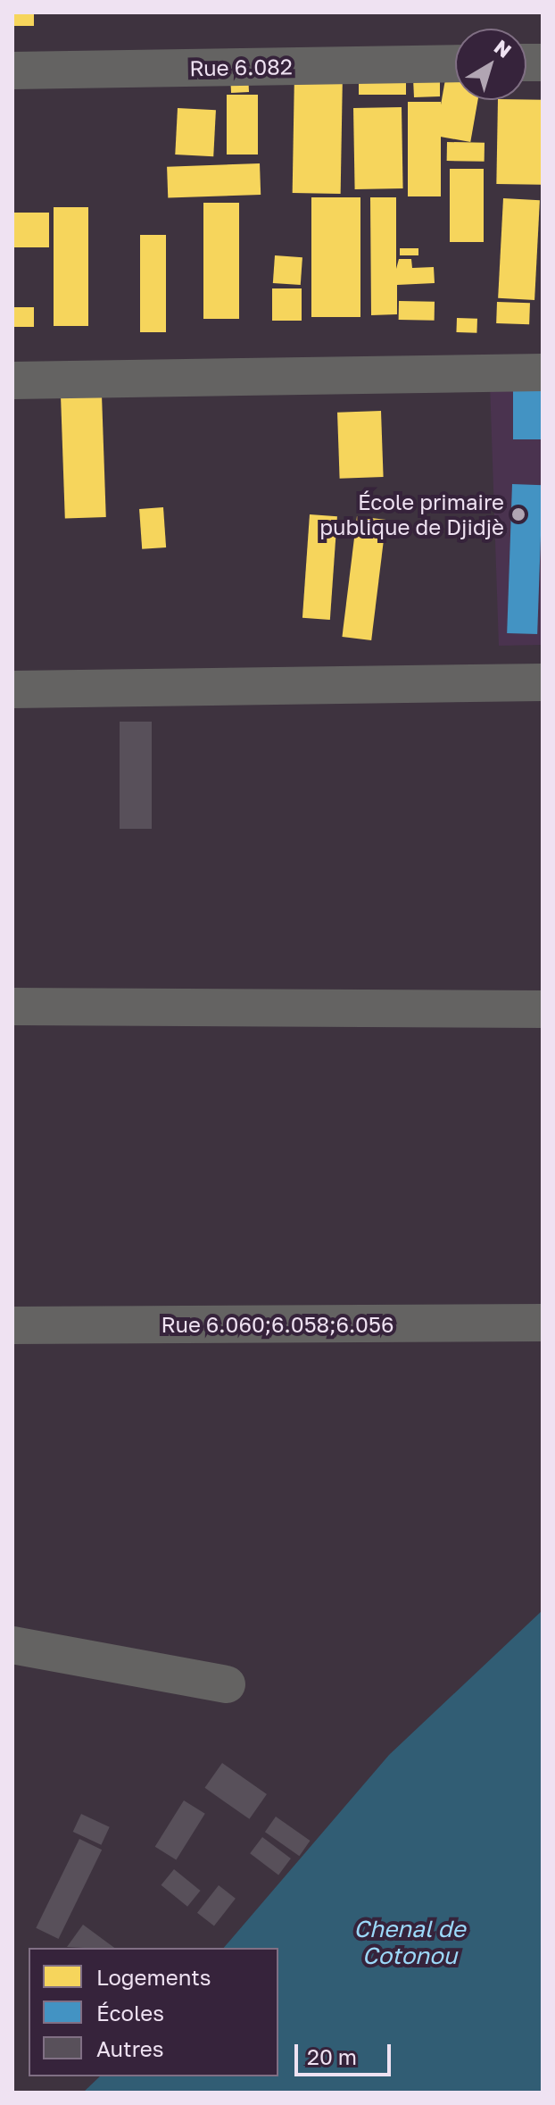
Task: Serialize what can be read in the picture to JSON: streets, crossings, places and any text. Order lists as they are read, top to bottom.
{
  "streets": {
    "street": ["Rue 6.082", "Rue 6.060;6.058;6.056"]
  },
  "water": ["Chenal de Cotonou"],
  "places": ["École primaire publique de Djidjè"],
  "legend": ["Logements", "Écoles", "Autres"],
  "scale_bar": "20 m",
  "north": "top right"
}
